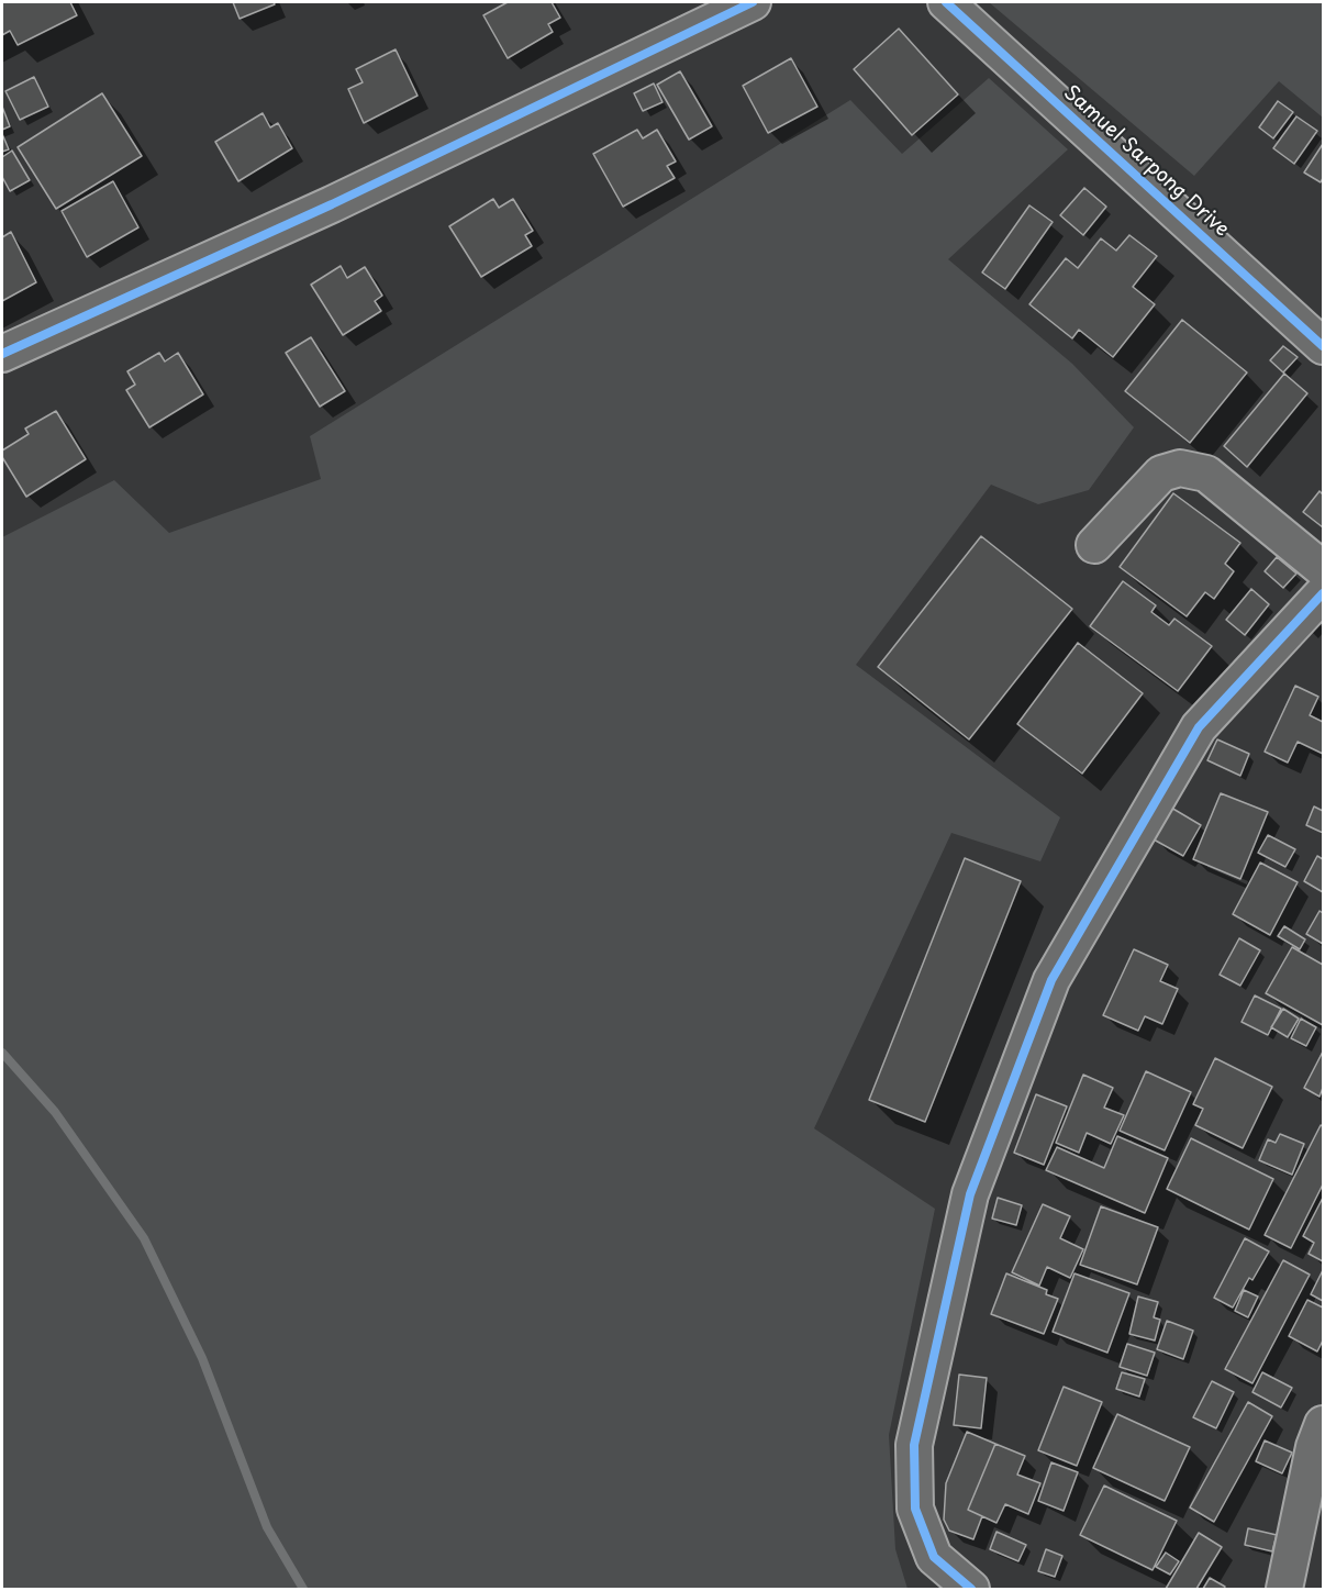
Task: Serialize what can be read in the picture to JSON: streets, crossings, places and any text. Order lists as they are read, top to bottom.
{
  "streets": {
    "street": ["Samuel Sarpong Drive"]
  }
}
